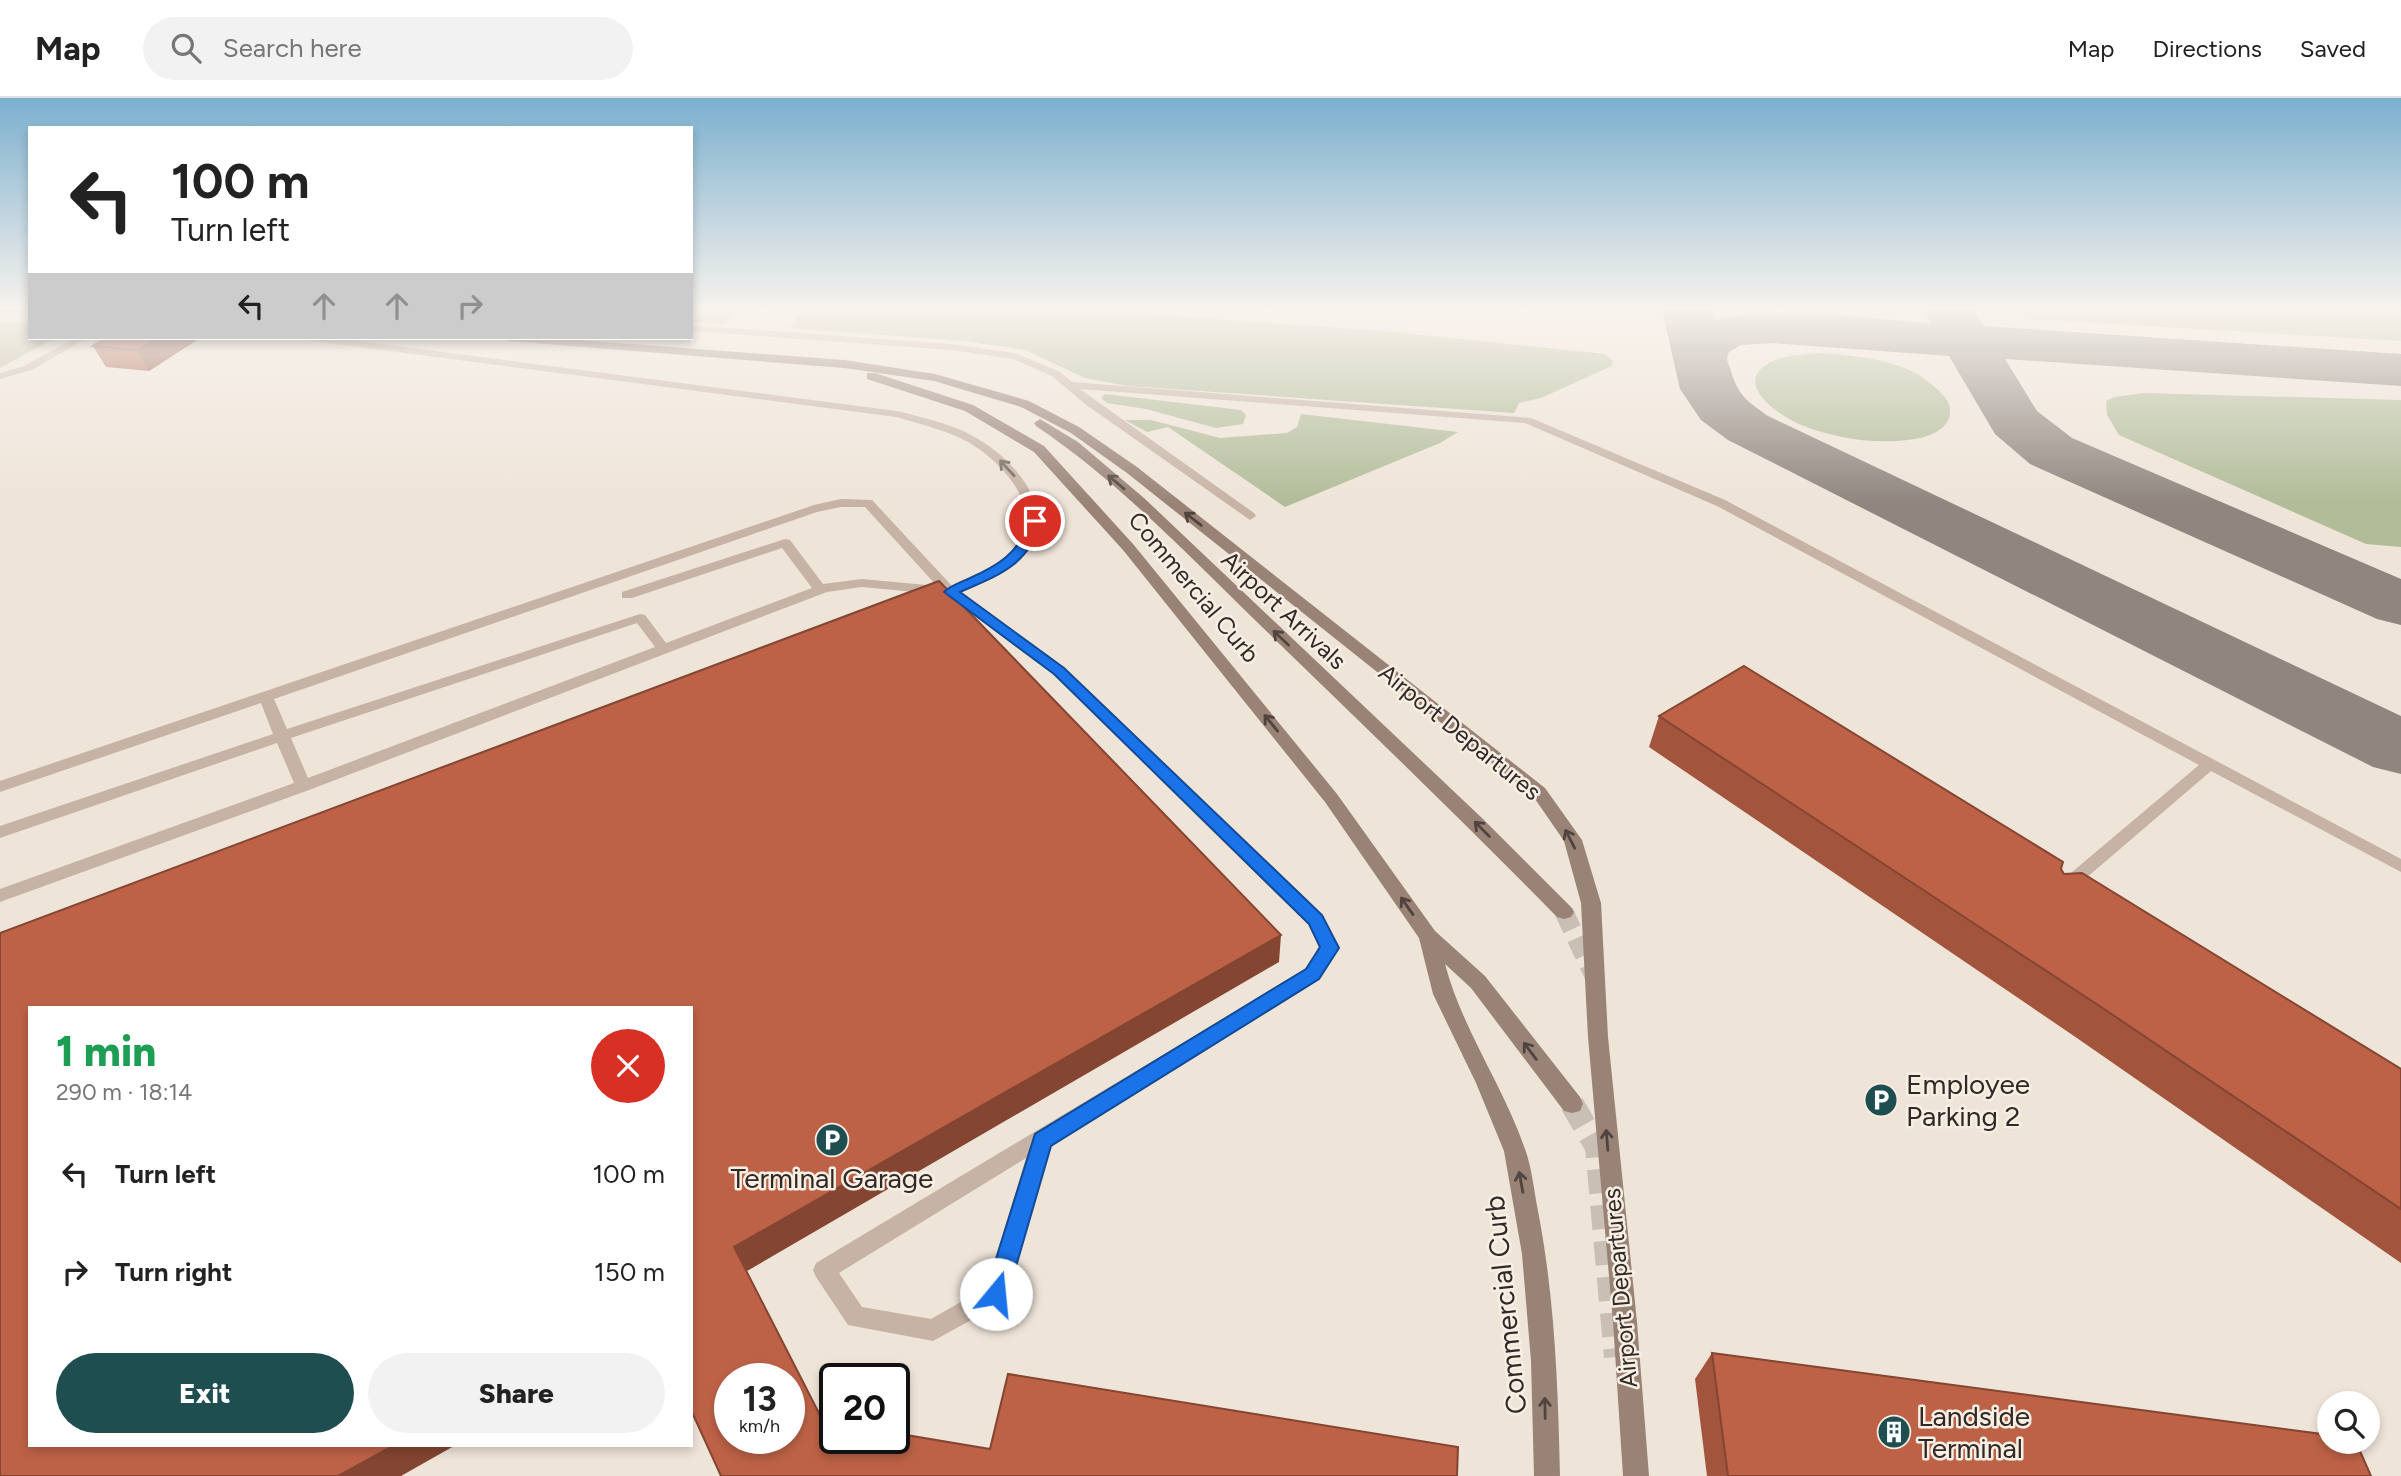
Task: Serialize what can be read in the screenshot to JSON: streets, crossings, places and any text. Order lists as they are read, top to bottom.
{
  "streets": {
    "street": ["Commercial Curb", "Airport Arrivals", "Airport Departures"]
  },
  "crossings": [
    ["Airport Arrivals", "Airport Departures"]
  ],
  "one_way": ["Commercial Curb", "Airport Arrivals", "Airport Departures"],
  "places": {
    "parking": ["Employee Parking 2", "Terminal Garage"],
    "building": ["Landside Terminal"]
  },
  "page": {
    "header": "Map",
    "search": "Search here",
    "nav": ["Map", "Directions", "Saved"],
    "turn": ["100 m", "Turn left"],
    "heading": ["1 min", "290 m · 18:14"],
    "list": [
      {
        "name": "Turn left",
        "value": "100 m"
      },
      {
        "name": "Turn right",
        "value": "150 m"
      }
    ],
    "buttons": ["Exit", "Share"],
    "speed": "13 km/h",
    "limit": "20"
  }
}
